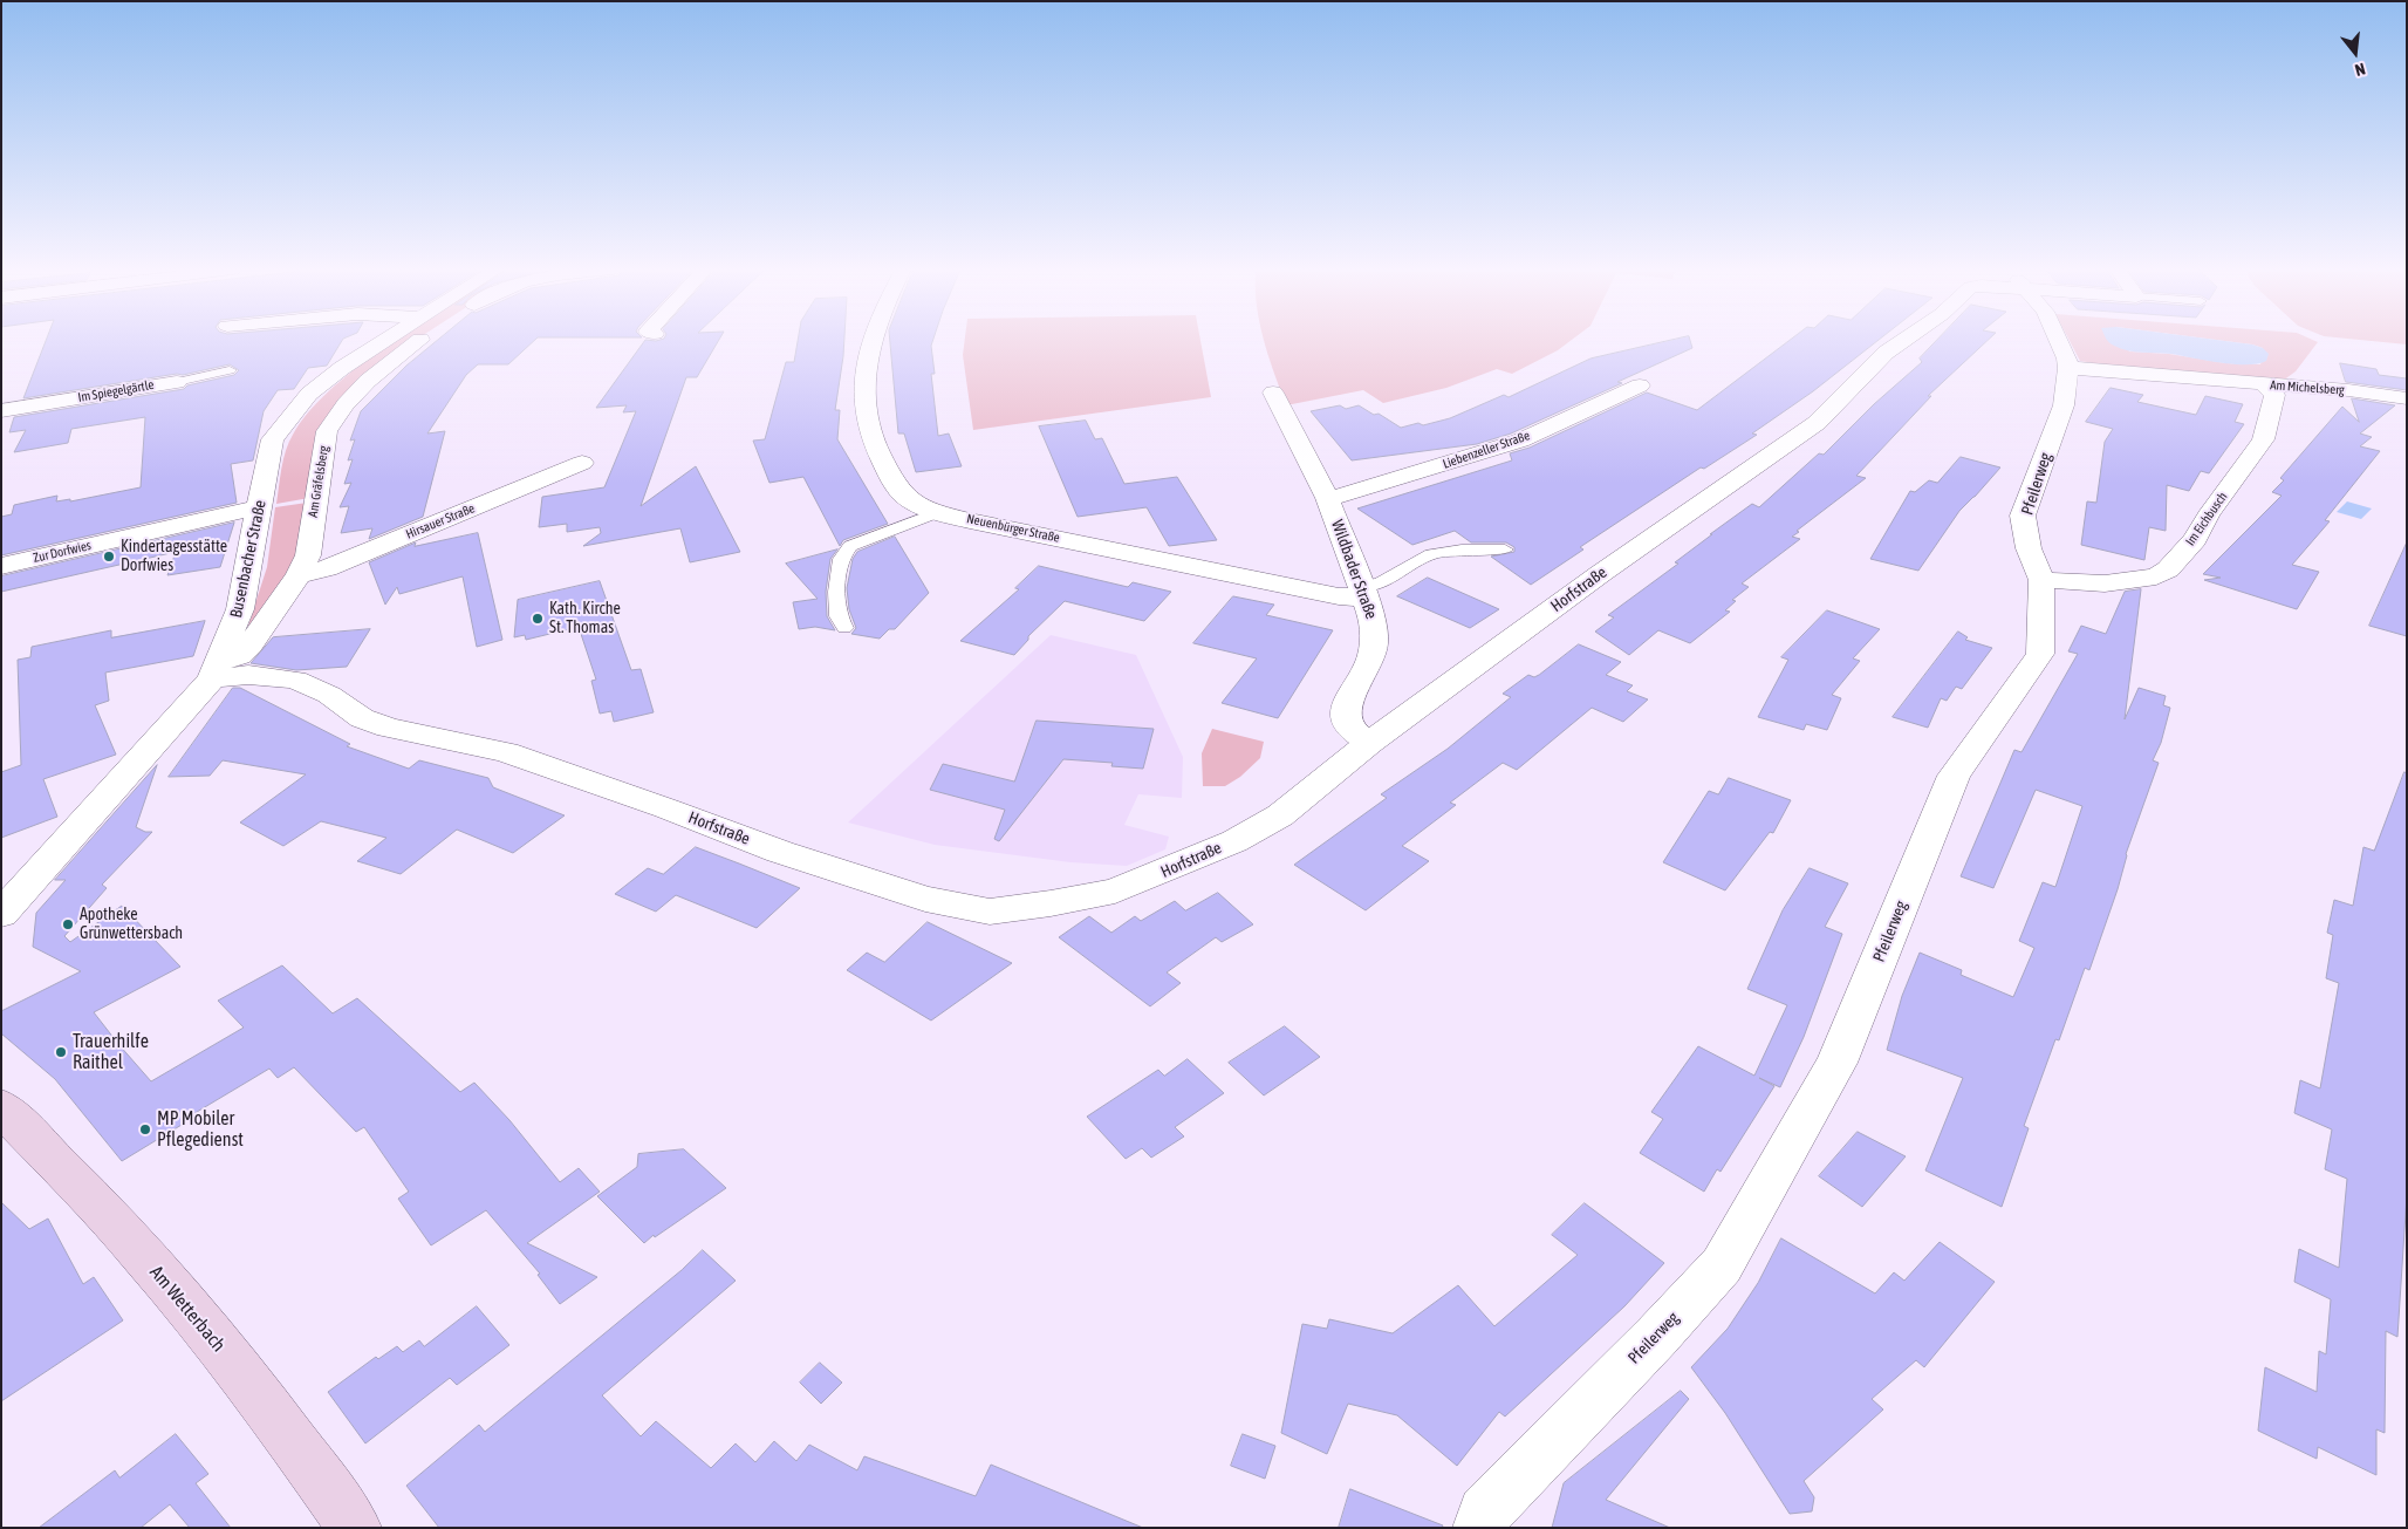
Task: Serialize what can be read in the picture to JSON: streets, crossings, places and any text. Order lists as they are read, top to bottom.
{
  "streets": {
    "main road": ["Am Wetterbach"],
    "street": [
      "Am Michelsberg",
      "Im Spiegelgärtle",
      "Liebenzeller Straße",
      "Am Gräfelsberg",
      "Pfeilerweg",
      "Im Eichbusch",
      "Hirsauer Straße",
      "Neuenbürger Straße",
      "Zur Dorfwies",
      "Busenbacher Straße",
      "Wildbader Straße",
      "Horfstraße"
    ]
  },
  "crossings": [
    ["Am Michelsberg", "Pfeilerweg"],
    ["Am Michelsberg", "Im Eichbusch"],
    ["Liebenzeller Straße", "Wildbader Straße"],
    ["Am Gräfelsberg", "Hirsauer Straße"],
    ["Am Gräfelsberg", "Busenbacher Straße"],
    ["Am Gräfelsberg", "Horfstraße"],
    ["Pfeilerweg", "Im Eichbusch"],
    ["Neuenbürger Straße", "Wildbader Straße"],
    ["Zur Dorfwies", "Busenbacher Straße"],
    ["Busenbacher Straße", "Horfstraße"],
    ["Wildbader Straße", "Horfstraße"]
  ],
  "places": [
    "Kindertagesstätte Dorfwies",
    "Kath. Kirche St. Thomas",
    "Apotheke Grünwettersbach",
    "Trauerhilfe Raithel",
    "MP Mobiler Pflegedienst"
  ],
  "north": "bottom"
}
